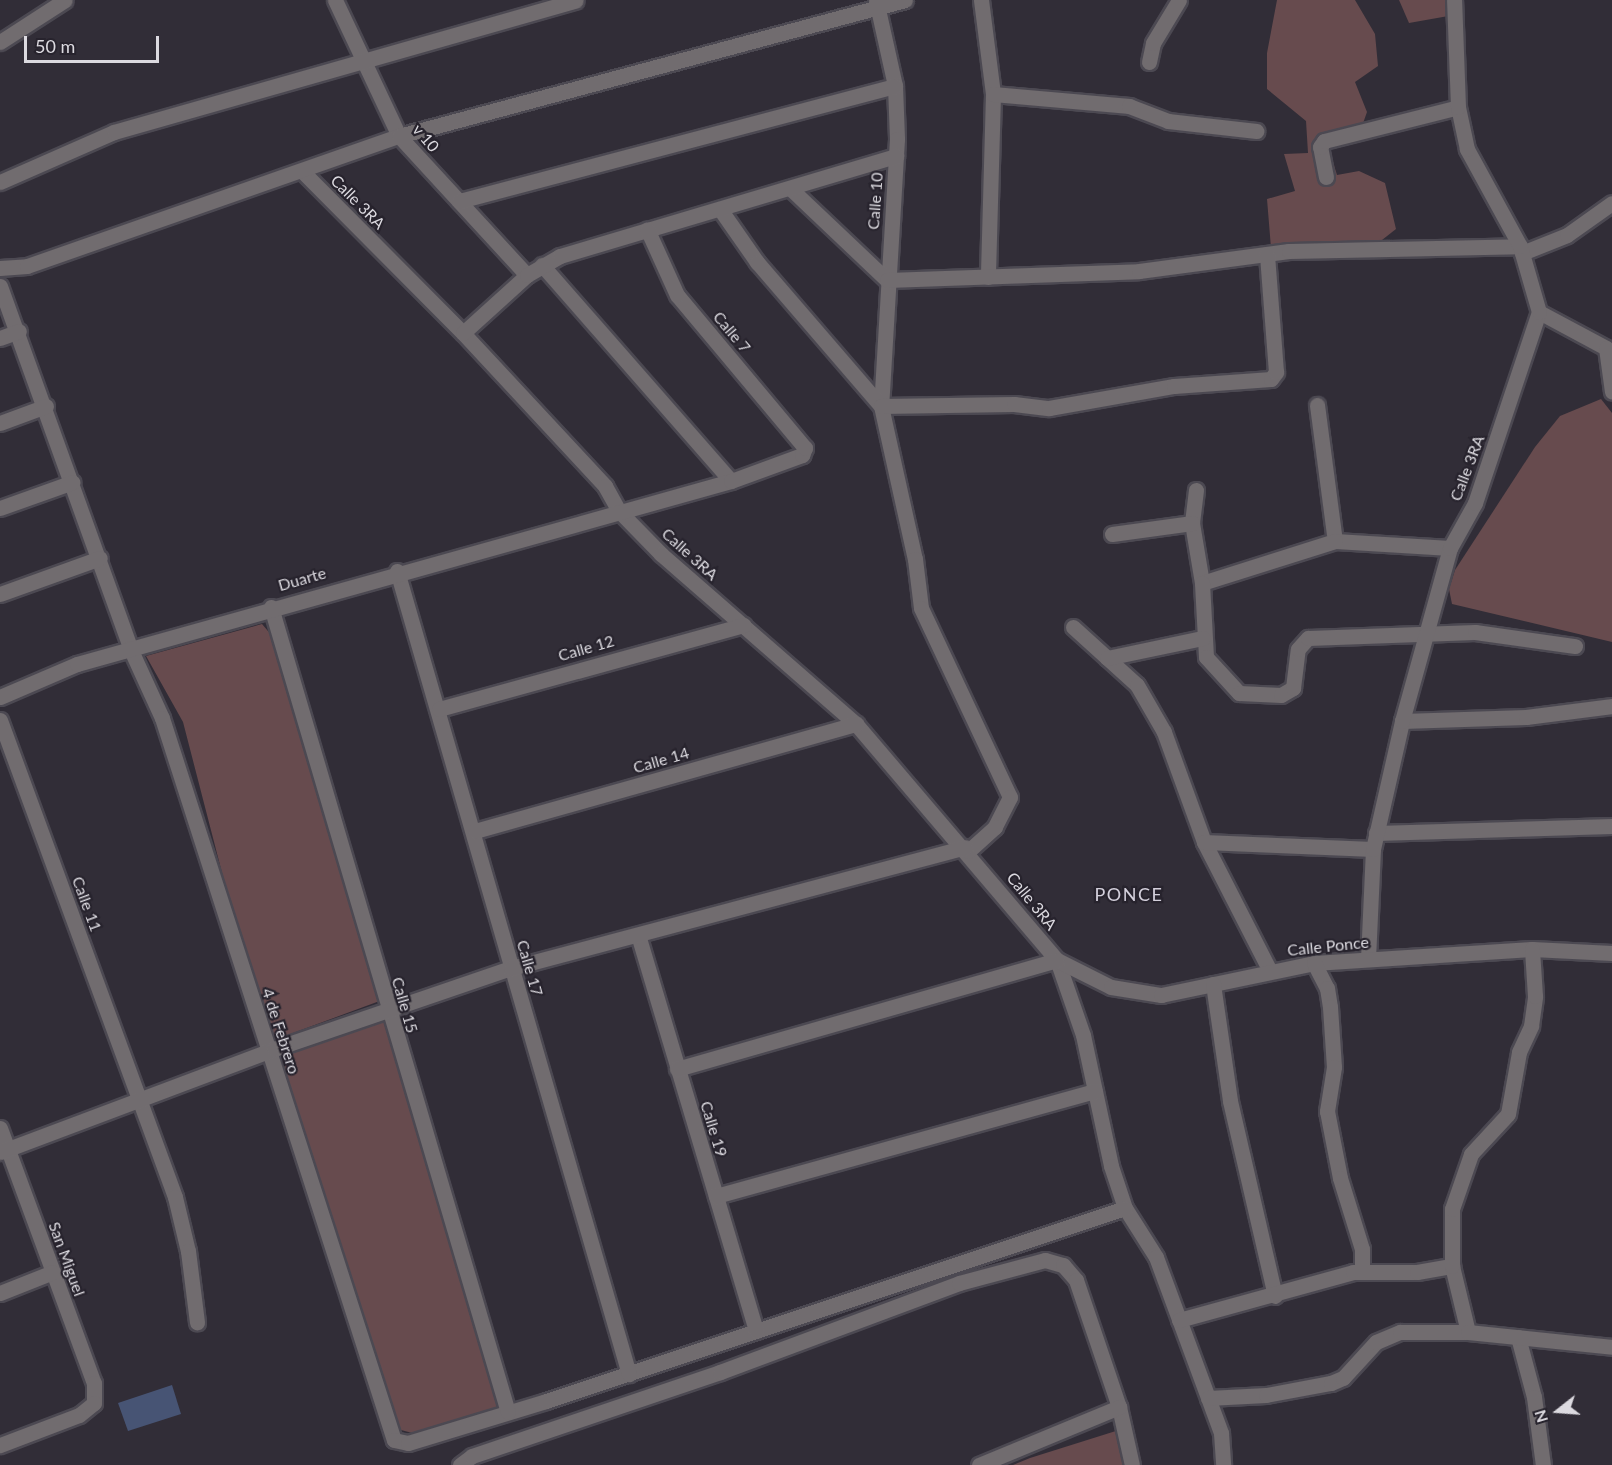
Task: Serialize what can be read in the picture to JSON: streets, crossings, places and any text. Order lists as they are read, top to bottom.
{
  "streets": {
    "street": [
      "v 10",
      "Calle 10",
      "Calle 3RA",
      "Calle 7",
      "Duarte",
      "Calle 12",
      "Calle 14",
      "Calle 11",
      "Calle Ponce",
      "Calle 17",
      "Calle 15",
      "4 de Febrero",
      "Calle 19",
      "San Miguel"
    ]
  },
  "crossings": [
    ["Calle 3RA", "Duarte"],
    ["Calle 3RA", "Calle 12"],
    ["Calle 3RA", "Calle 14"],
    ["Calle 3RA", "Calle Ponce"],
    ["Calle 7", "Duarte"],
    ["Duarte", "Calle 17"],
    ["Duarte", "Calle 15"],
    ["Duarte", "4 de Febrero"],
    ["Calle 12", "Calle 17"],
    ["Calle 14", "Calle 17"],
    ["Calle 15", "4 de Febrero"]
  ],
  "districts": ["PONCE"],
  "scale_bar": "50 m",
  "north": "left"
}
